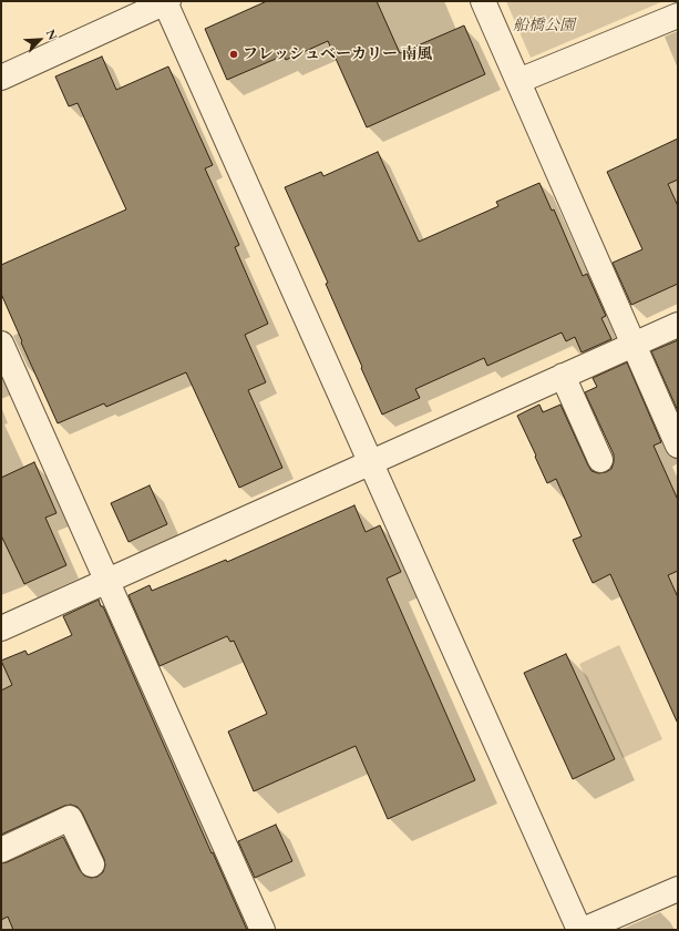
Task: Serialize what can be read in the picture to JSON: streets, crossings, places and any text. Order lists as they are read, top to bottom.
{
  "parks": ["船橋公園"],
  "places": ["フレッシュベーカリー 南風"],
  "north": "top right"
}
